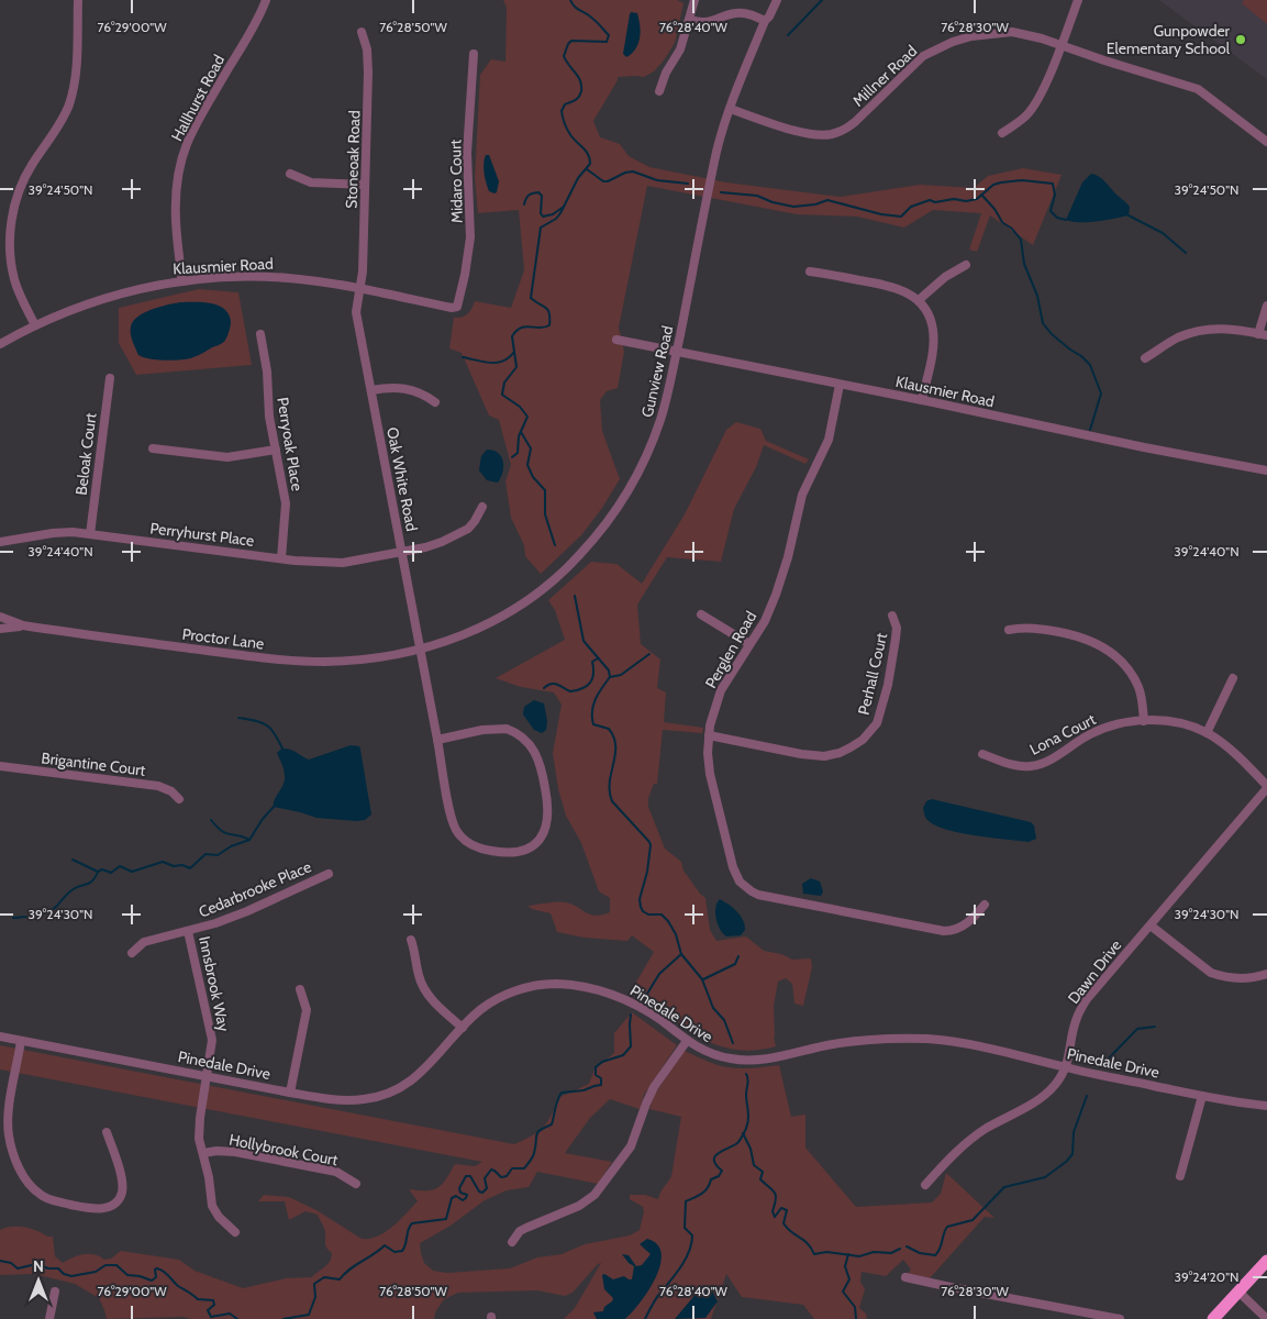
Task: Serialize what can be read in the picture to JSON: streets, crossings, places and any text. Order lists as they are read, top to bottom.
{
  "streets": {
    "street": [
      "Millner Road",
      "Hallhurst Road",
      "Stoneoak Road",
      "Midaro Court",
      "Klausmier Road",
      "Gunview Road",
      "Perryoak Place",
      "Beloak Court",
      "Oak White Road",
      "Perryhurst Place",
      "Proctor Lane",
      "Perglen Road",
      "Perhall Court",
      "Lona Court",
      "Brigantine Court",
      "Cedarbrooke Place",
      "Dawn Drive",
      "Innsbrook Way",
      "Pinedale Drive",
      "Hollybrook Court"
    ]
  },
  "crossings": [
    ["Millner Road", "Gunview Road"],
    ["Hallhurst Road", "Klausmier Road"],
    ["Stoneoak Road", "Klausmier Road"],
    ["Stoneoak Road", "Oak White Road"],
    ["Midaro Court", "Klausmier Road"],
    ["Klausmier Road", "Gunview Road"],
    ["Klausmier Road", "Oak White Road"],
    ["Klausmier Road", "Perglen Road"],
    ["Gunview Road", "Oak White Road"],
    ["Gunview Road", "Proctor Lane"],
    ["Perryoak Place", "Perryhurst Place"],
    ["Beloak Court", "Perryhurst Place"],
    ["Oak White Road", "Perryhurst Place"],
    ["Oak White Road", "Proctor Lane"],
    ["Perglen Road", "Perhall Court"],
    ["Lona Court", "Dawn Drive"],
    ["Cedarbrooke Place", "Innsbrook Way"],
    ["Dawn Drive", "Pinedale Drive"],
    ["Innsbrook Way", "Pinedale Drive"],
    ["Innsbrook Way", "Hollybrook Court"]
  ],
  "places": ["Gunpowder Elementary School"],
  "north": "top",
  "coordinates": [
    "76°29'00\"W",
    "76°28'50\"W",
    "76°28'40\"W",
    "76°28'30\"W",
    "39°24'50\"N",
    "39°24'40\"N",
    "39°24'30\"N",
    "39°24'20\"N"
  ]
}
